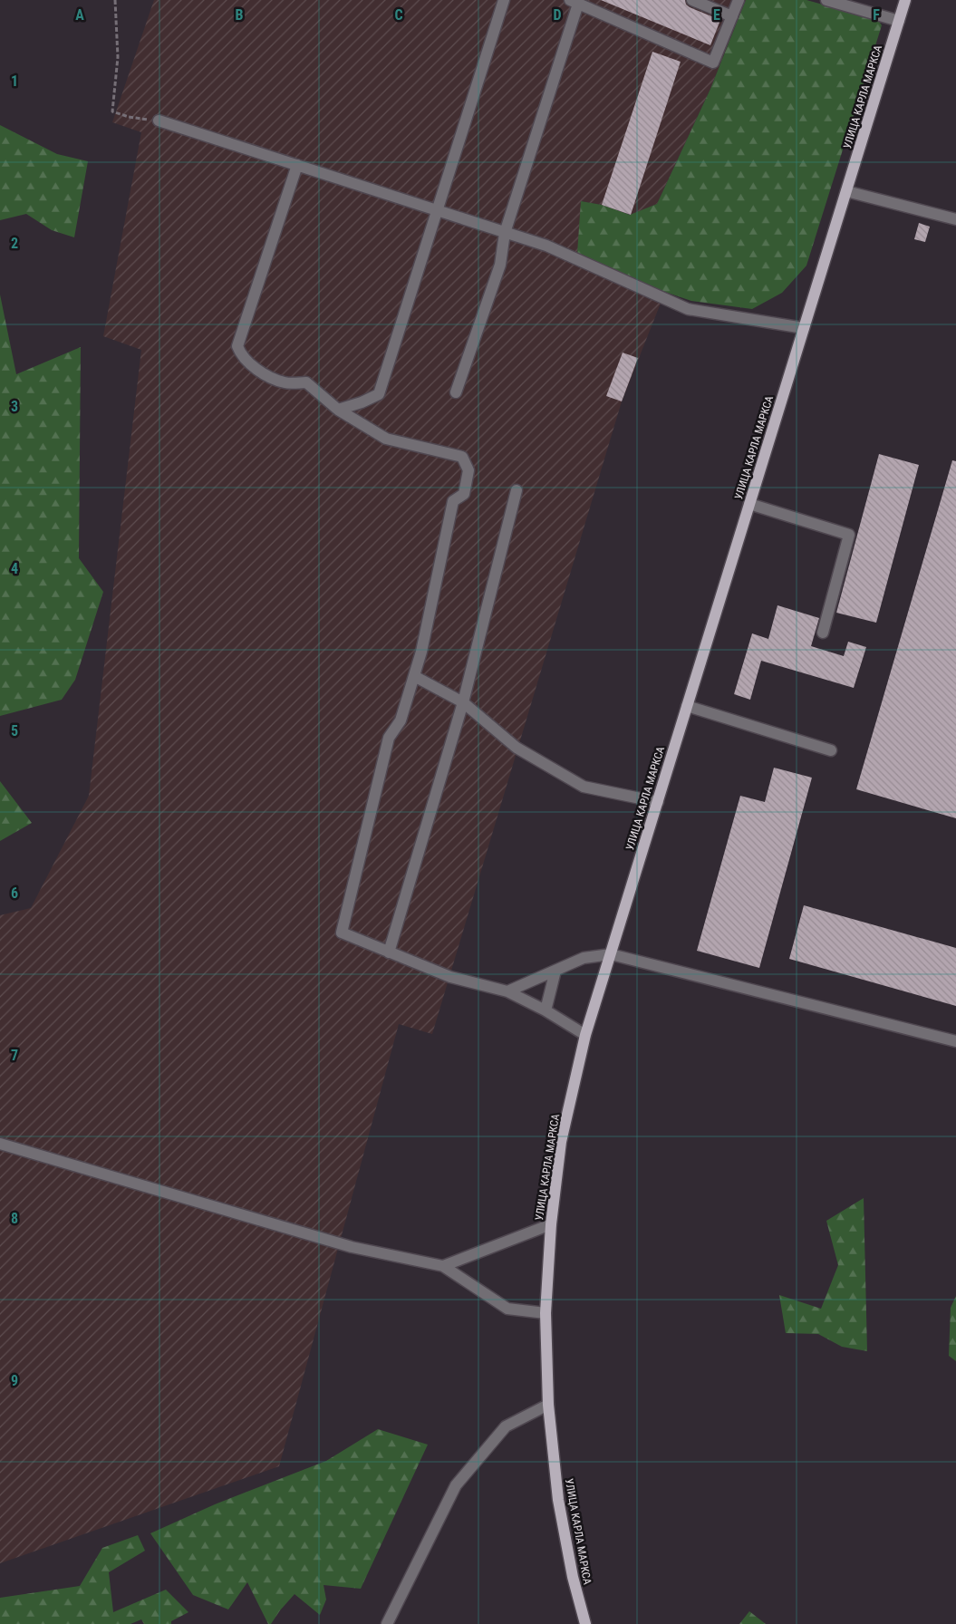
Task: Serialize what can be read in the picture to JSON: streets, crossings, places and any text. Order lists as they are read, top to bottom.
{
  "streets": {
    "main road": ["УЛИЦА КАРЛА МАРКСА"]
  },
  "grid": {
    "columns": [
      "A",
      "B",
      "C",
      "D",
      "E",
      "F"
    ],
    "rows": [
      "1",
      "2",
      "3",
      "4",
      "5",
      "6",
      "7",
      "8",
      "9"
    ]
  }
}
